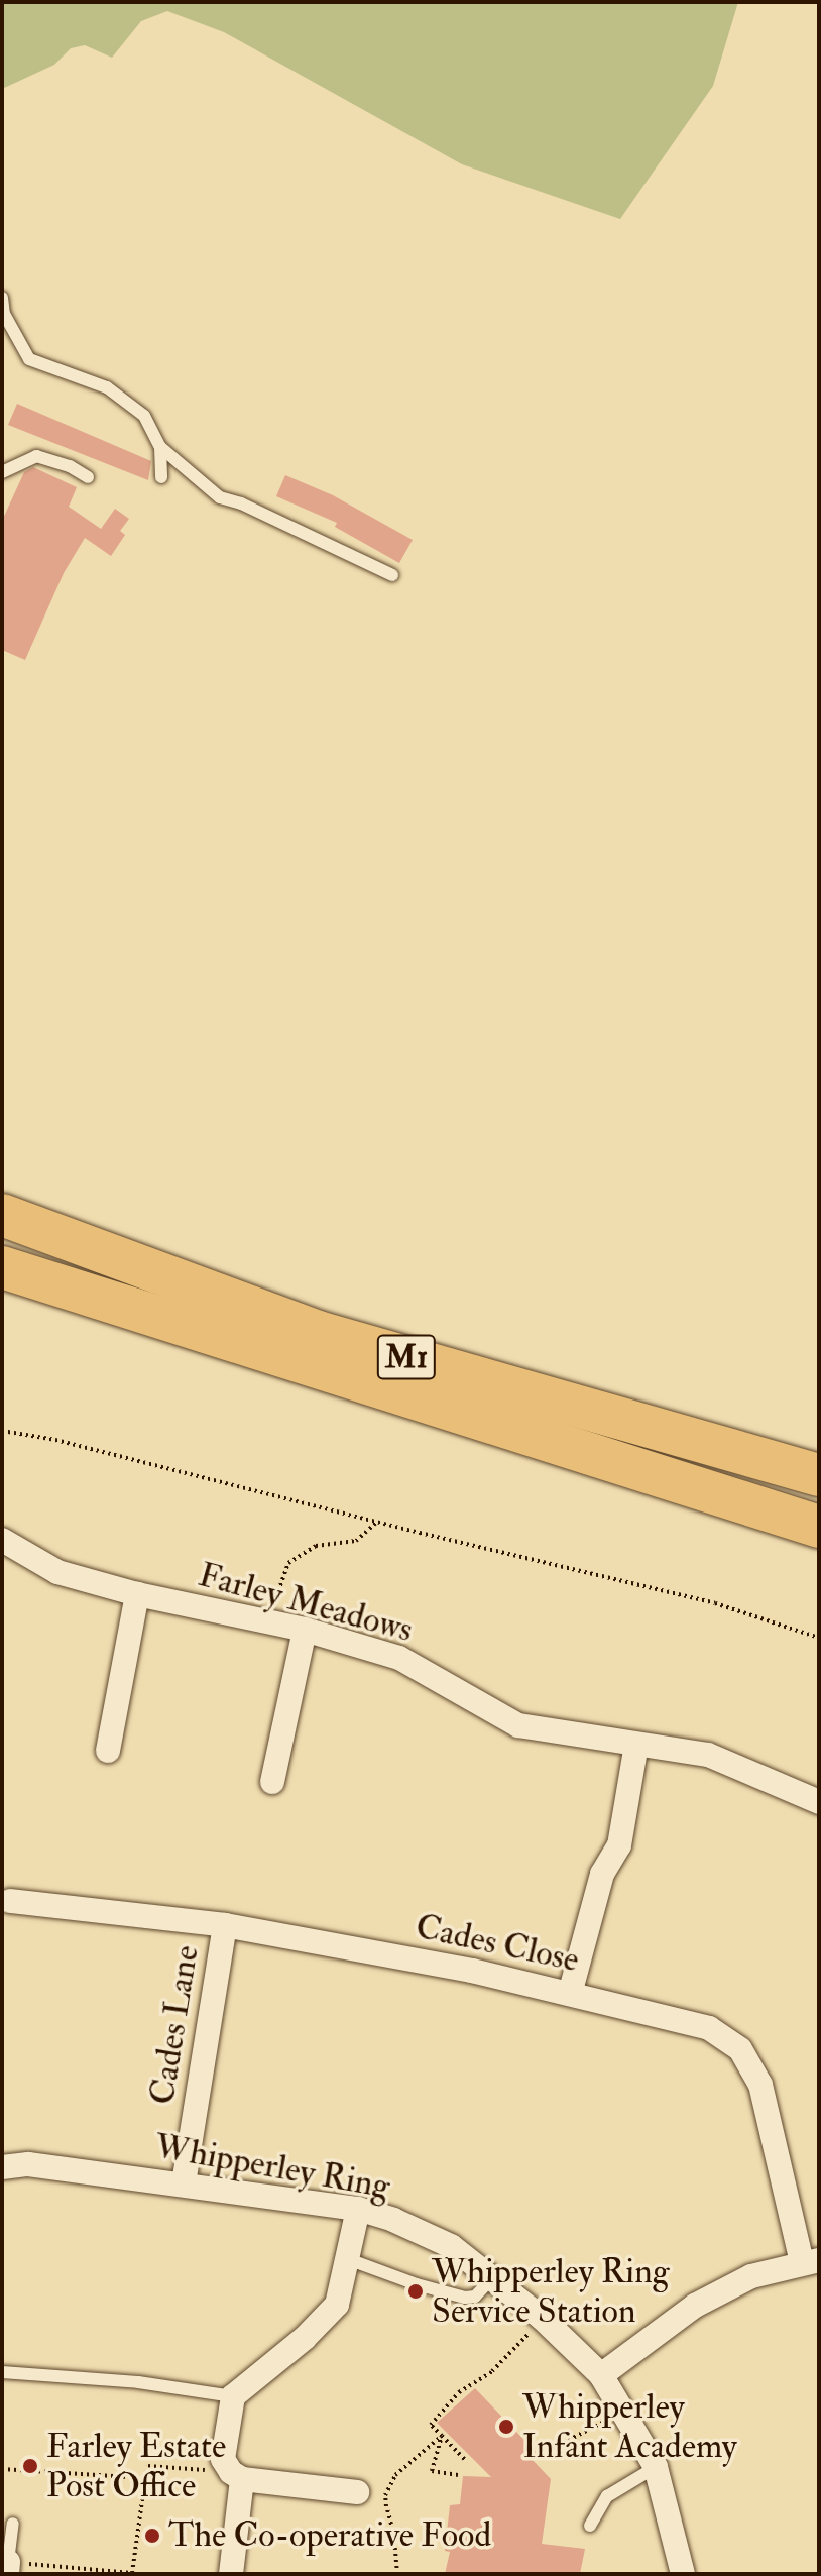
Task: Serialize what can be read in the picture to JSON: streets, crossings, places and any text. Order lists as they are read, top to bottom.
{
  "streets": {
    "highway": ["M1"],
    "street": [
      "Farley Meadows",
      "Cades Close",
      "Cades Lane",
      "Whipperley Ring"
    ]
  },
  "crossings": [
    ["Cades Close", "Cades Lane"],
    ["Cades Lane", "Whipperley Ring"]
  ],
  "places": [
    "Whipperley Ring Service Station",
    "Whipperley Infant Academy",
    "Farley Estate Post Office",
    "The Co-operative Food"
  ]
}
